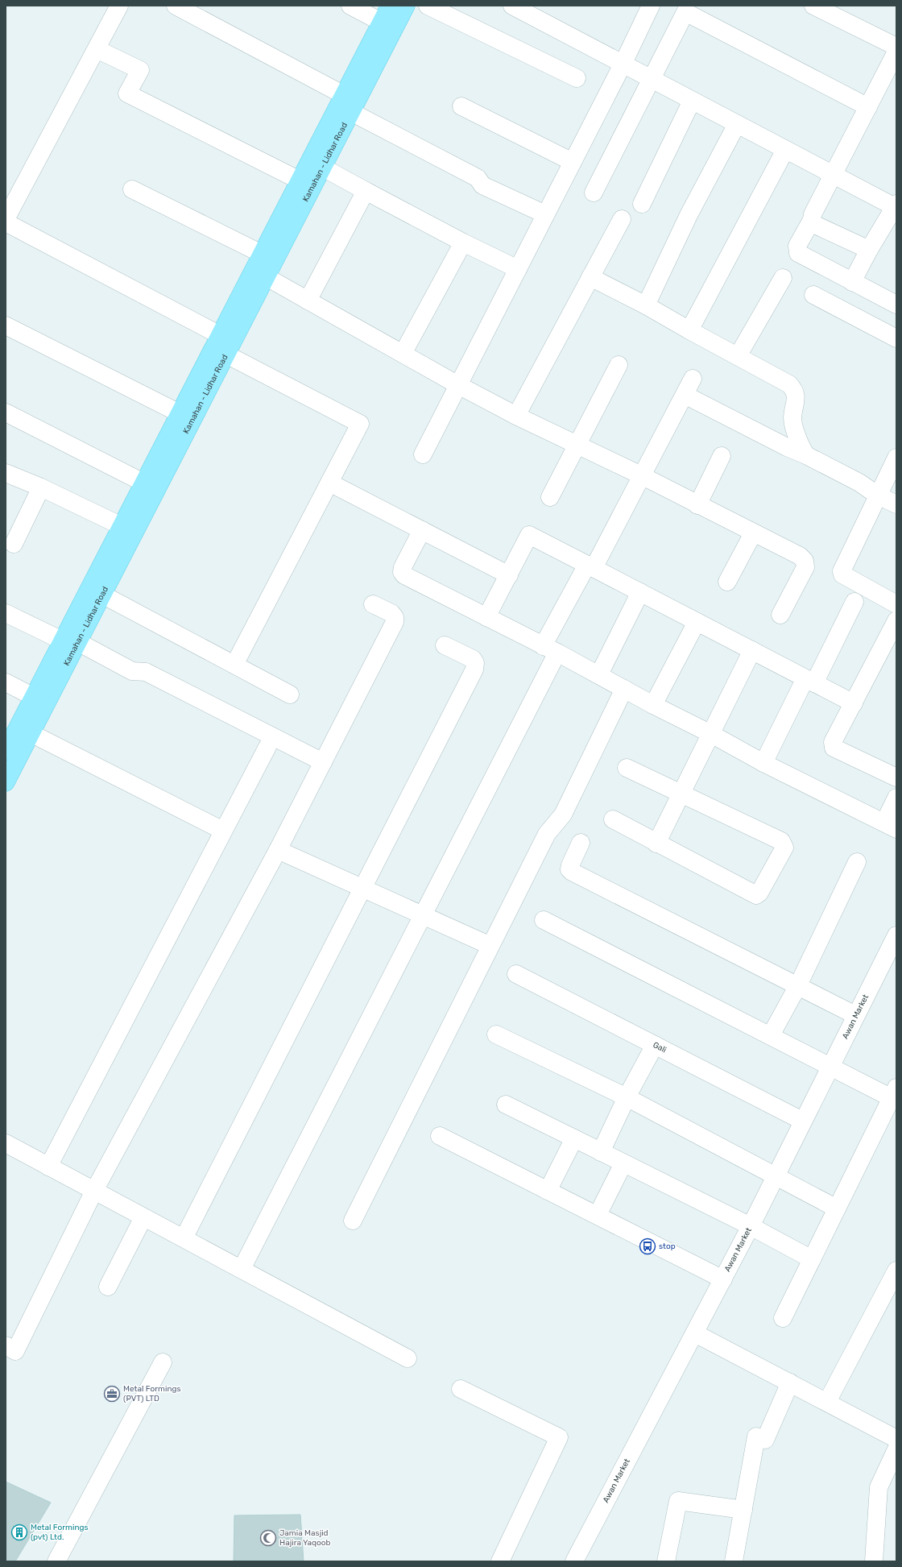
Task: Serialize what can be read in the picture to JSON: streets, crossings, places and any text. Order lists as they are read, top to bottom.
{
  "streets": {
    "main road": ["Kamahan - Lidhar Road"],
    "street": ["Awan Market", "Gali"]
  },
  "crossings": [
    ["Awan Market", "Gali"]
  ],
  "places": {
    "bus stop": ["stop"],
    "office": ["Metal Formings (PVT) LTD"],
    "building": ["Metal Formings (pvt) Ltd."],
    "mosque": ["Jamia Masjid Hajira Yaqoob"]
  }
}
